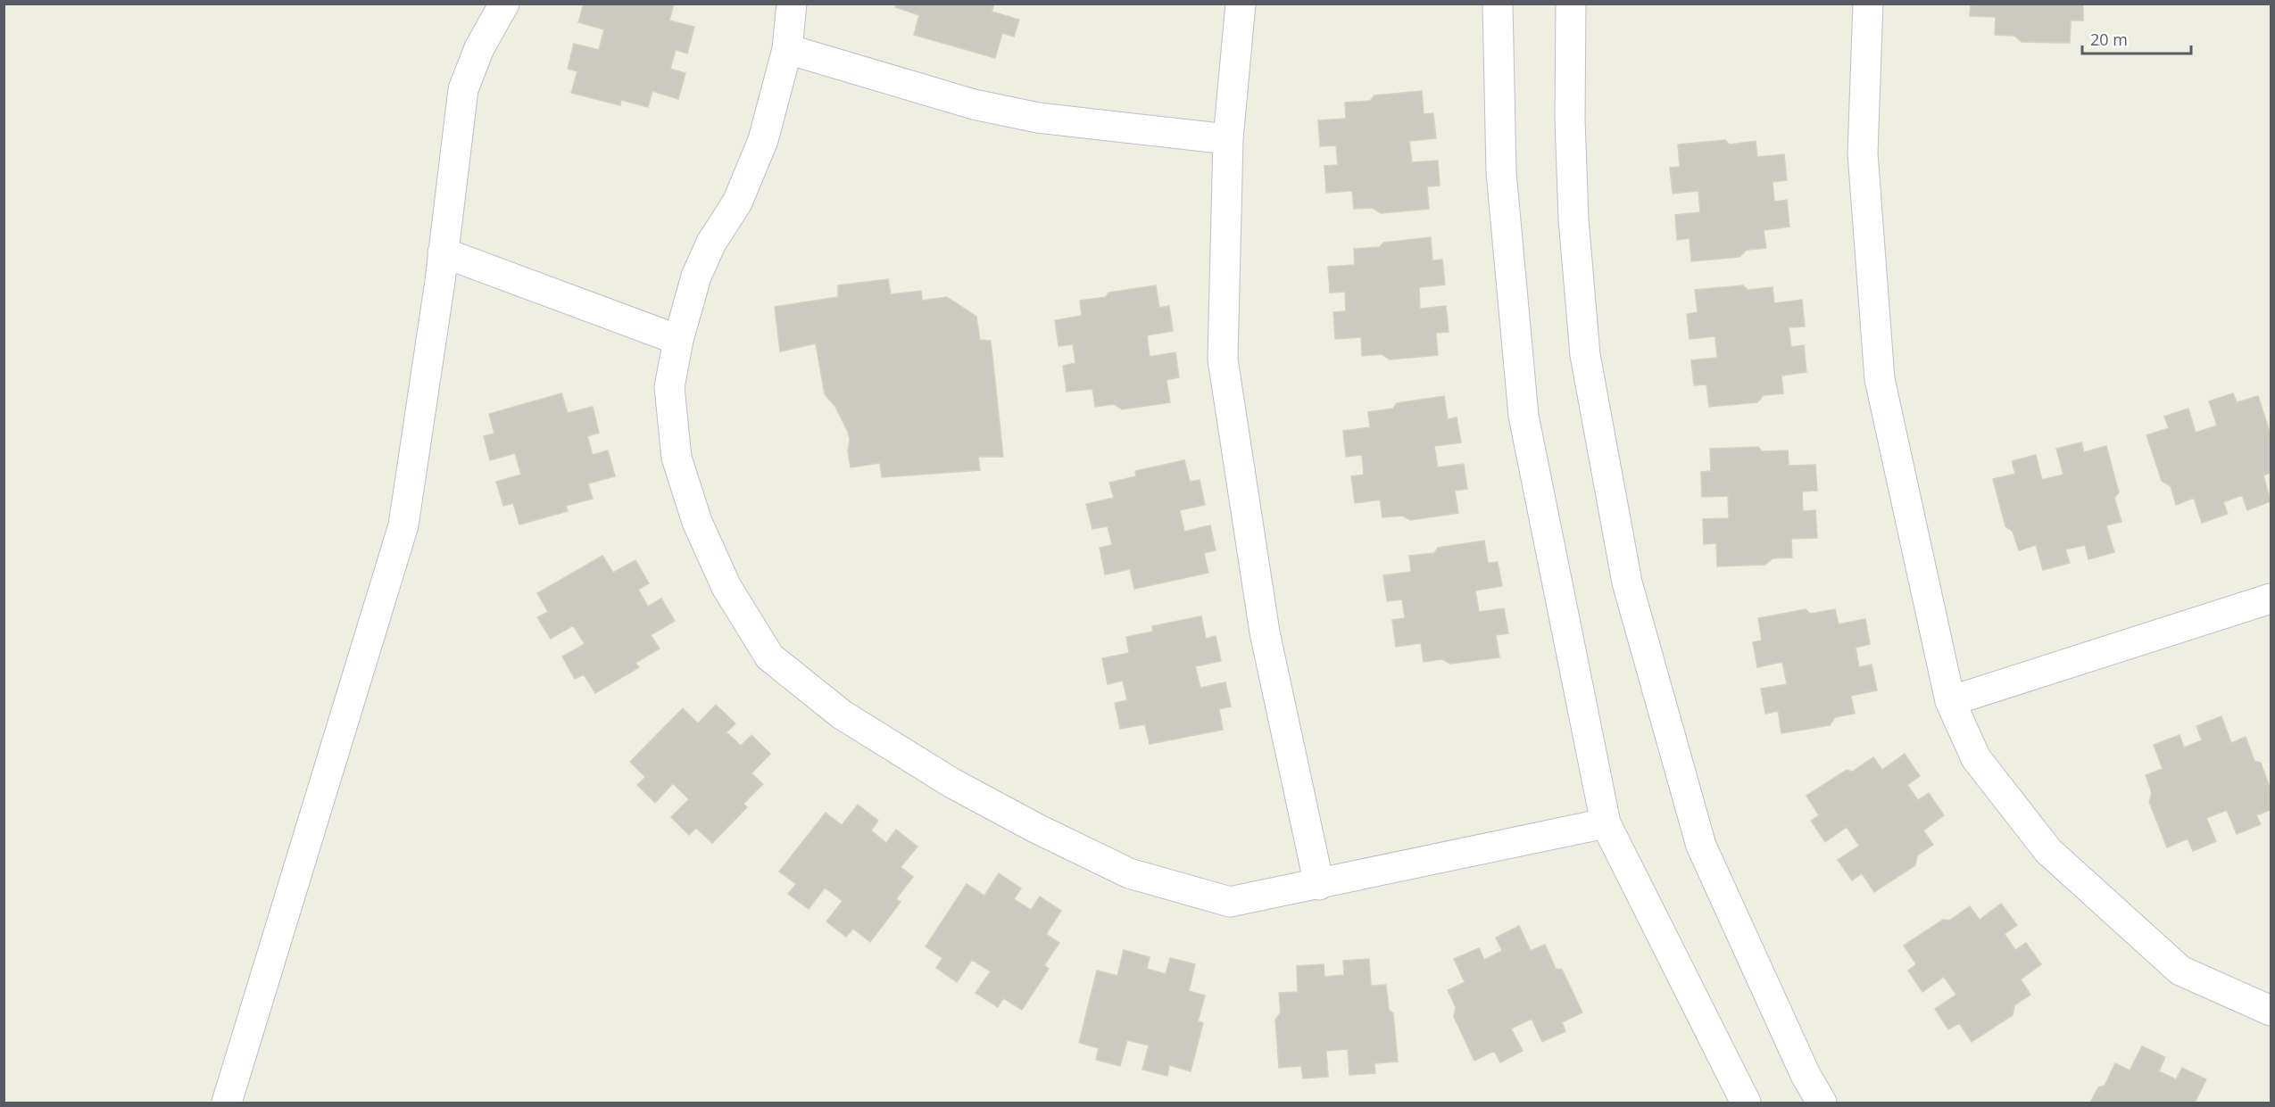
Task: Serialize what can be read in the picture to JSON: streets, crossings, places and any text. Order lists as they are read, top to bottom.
{
  "scale_bar": "20 m"
}
